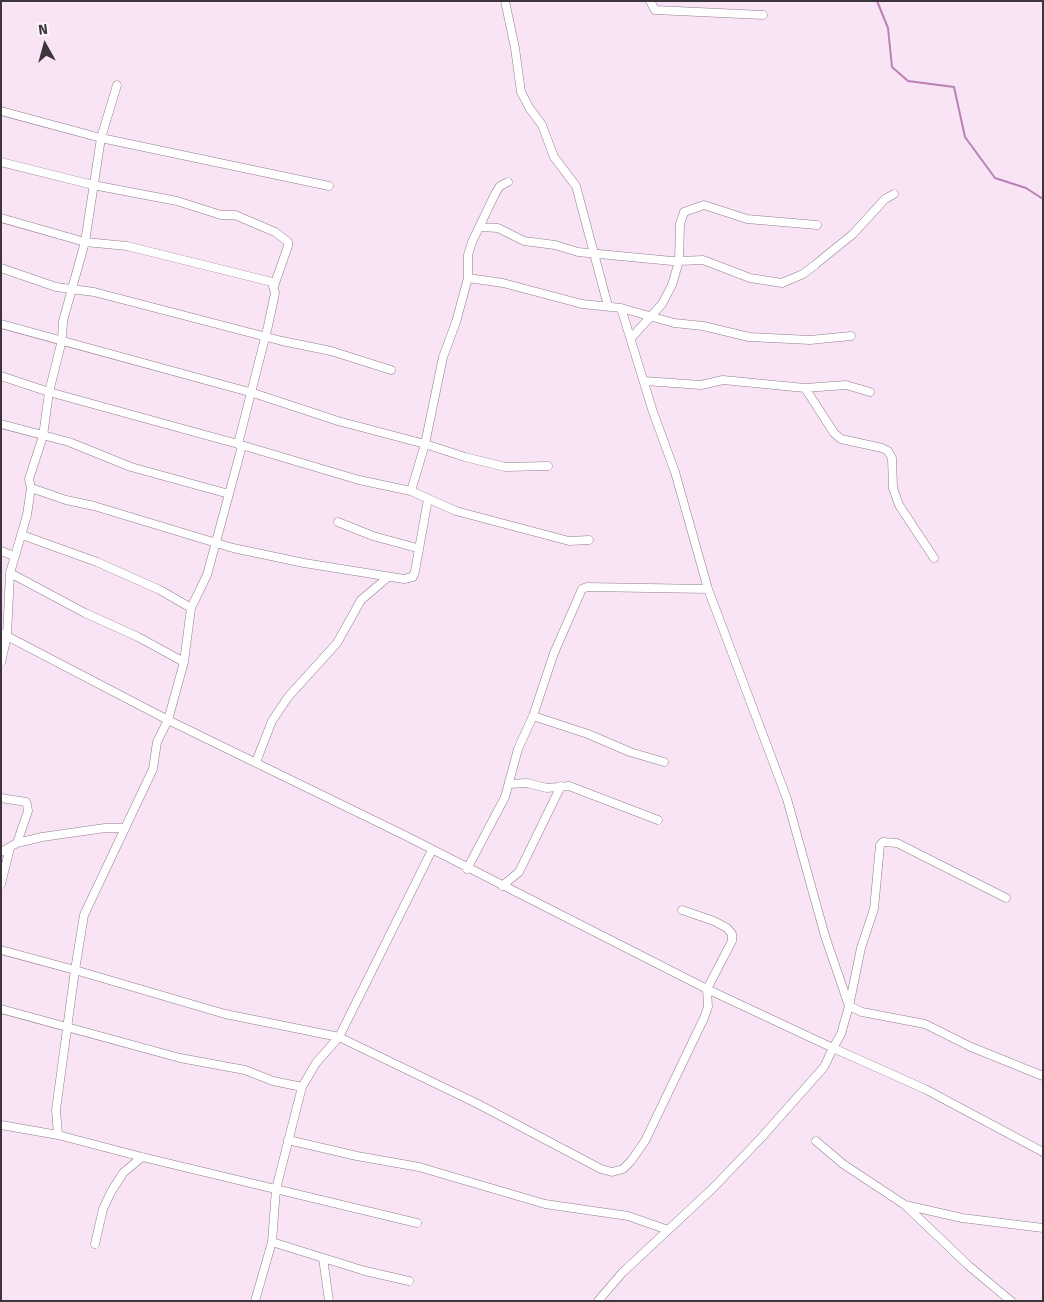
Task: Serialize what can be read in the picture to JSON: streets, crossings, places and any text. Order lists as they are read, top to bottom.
{
  "north": "top"
}
